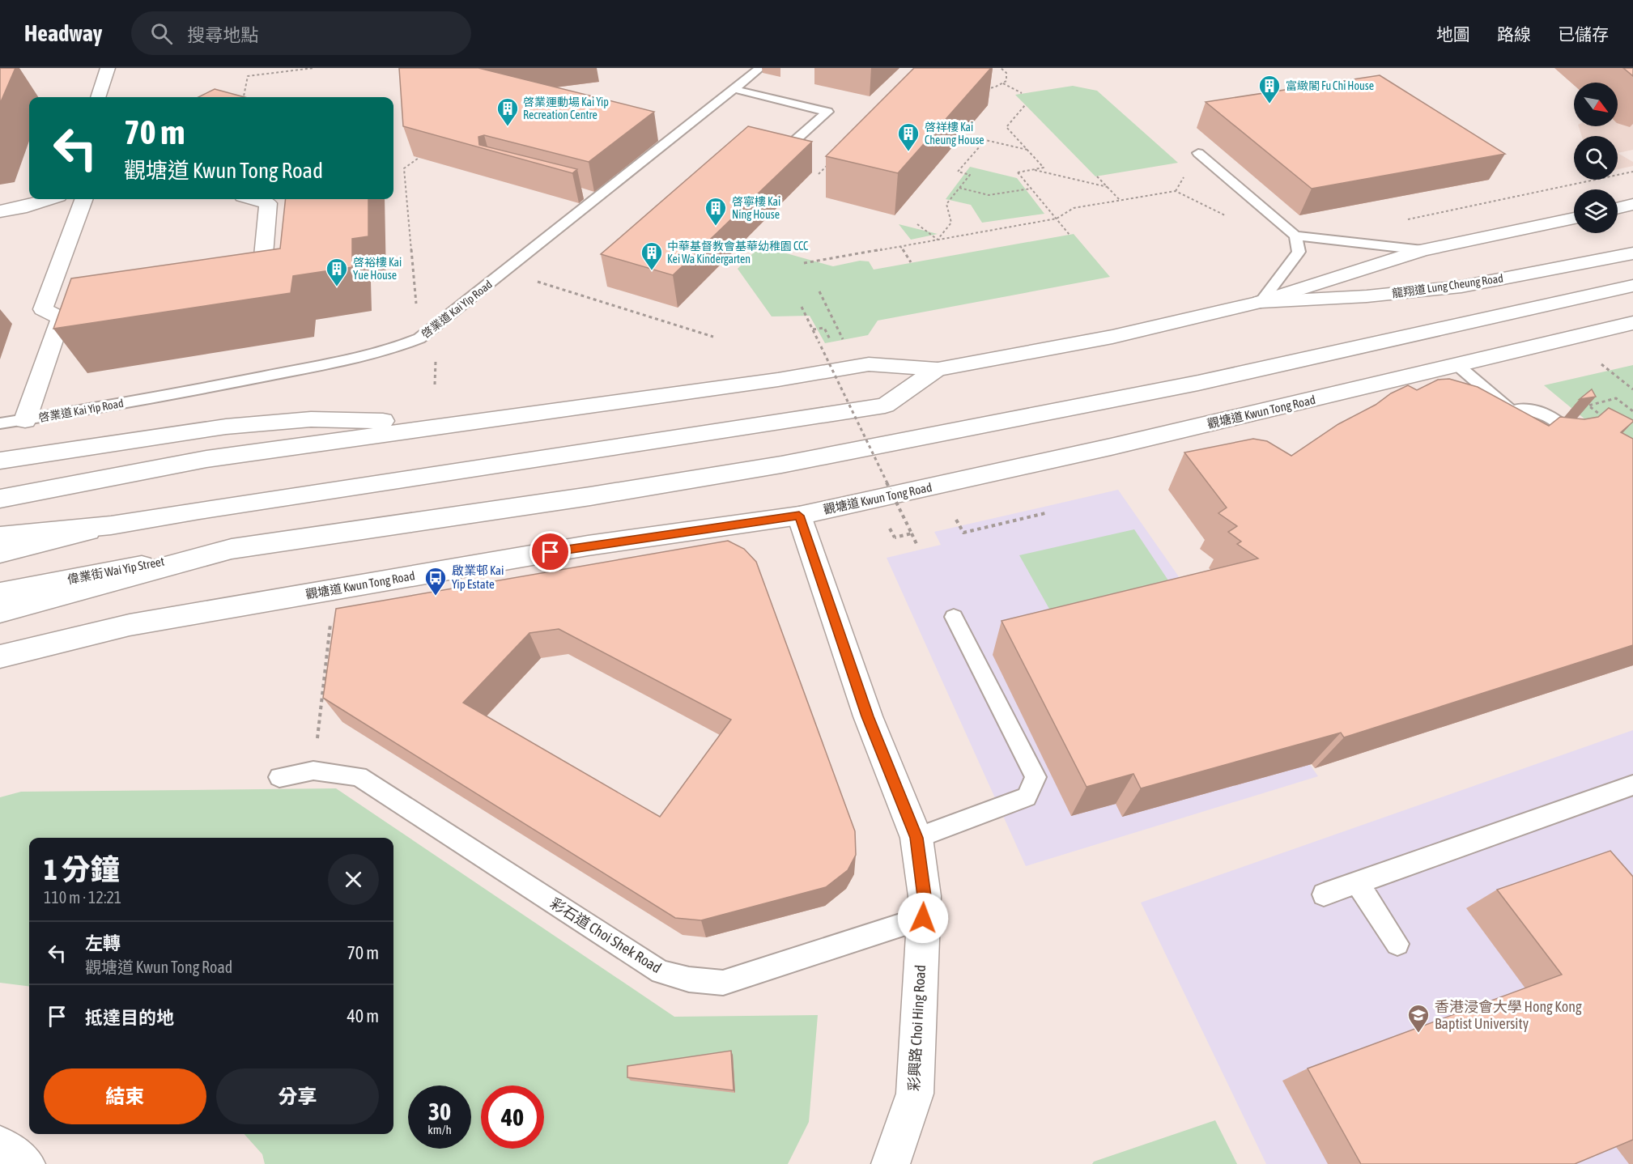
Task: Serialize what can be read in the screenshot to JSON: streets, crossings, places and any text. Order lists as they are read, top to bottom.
{
  "streets": {
    "main road": [
      "龍翔道 Lung Cheung Road",
      "觀塘道 Kwun Tong Road",
      "偉業街 Wai Yip Street",
      "彩興路 Choi Hing Road"
    ],
    "lane": ["啓業道 Kai Yip Road", "彩石道 Choi Shek Road"]
  },
  "crossings": [
    ["觀塘道 Kwun Tong Road", "彩興路 Choi Hing Road"],
    ["彩石道 Choi Shek Road", "彩興路 Choi Hing Road"]
  ],
  "places": {
    "building": [
      "富緻閣 Fu Chi House",
      "啓業運動場 Kai Yip Recreation Centre",
      "啓祥樓 Kai Cheung House",
      "啓寧樓 Kai Ning House",
      "中華基督教會基華幼稚園 CCC Kei Wa Kindergarten",
      "啓裕樓 Kai Yue House"
    ],
    "bus stop": ["啟業邨 Kai Yip Estate"],
    "school or university": ["香港浸會大學 Hong Kong Baptist University"]
  },
  "north": "bottom right",
  "page": {
    "header": "Headway",
    "search": "搜尋地點",
    "nav": ["地圖", "路線", "已儲存"],
    "turn": ["70 m", "觀塘道 Kwun Tong Road"],
    "heading": ["1 分鐘", "110 m · 12:21"],
    "list": [
      {
        "name": "左轉",
        "note": "觀塘道 Kwun Tong Road",
        "value": "70 m"
      },
      {
        "name": "抵達目的地",
        "value": "40 m"
      }
    ],
    "buttons": ["結束", "分享"],
    "speed": "30 km/h",
    "limit": "40"
  }
}
